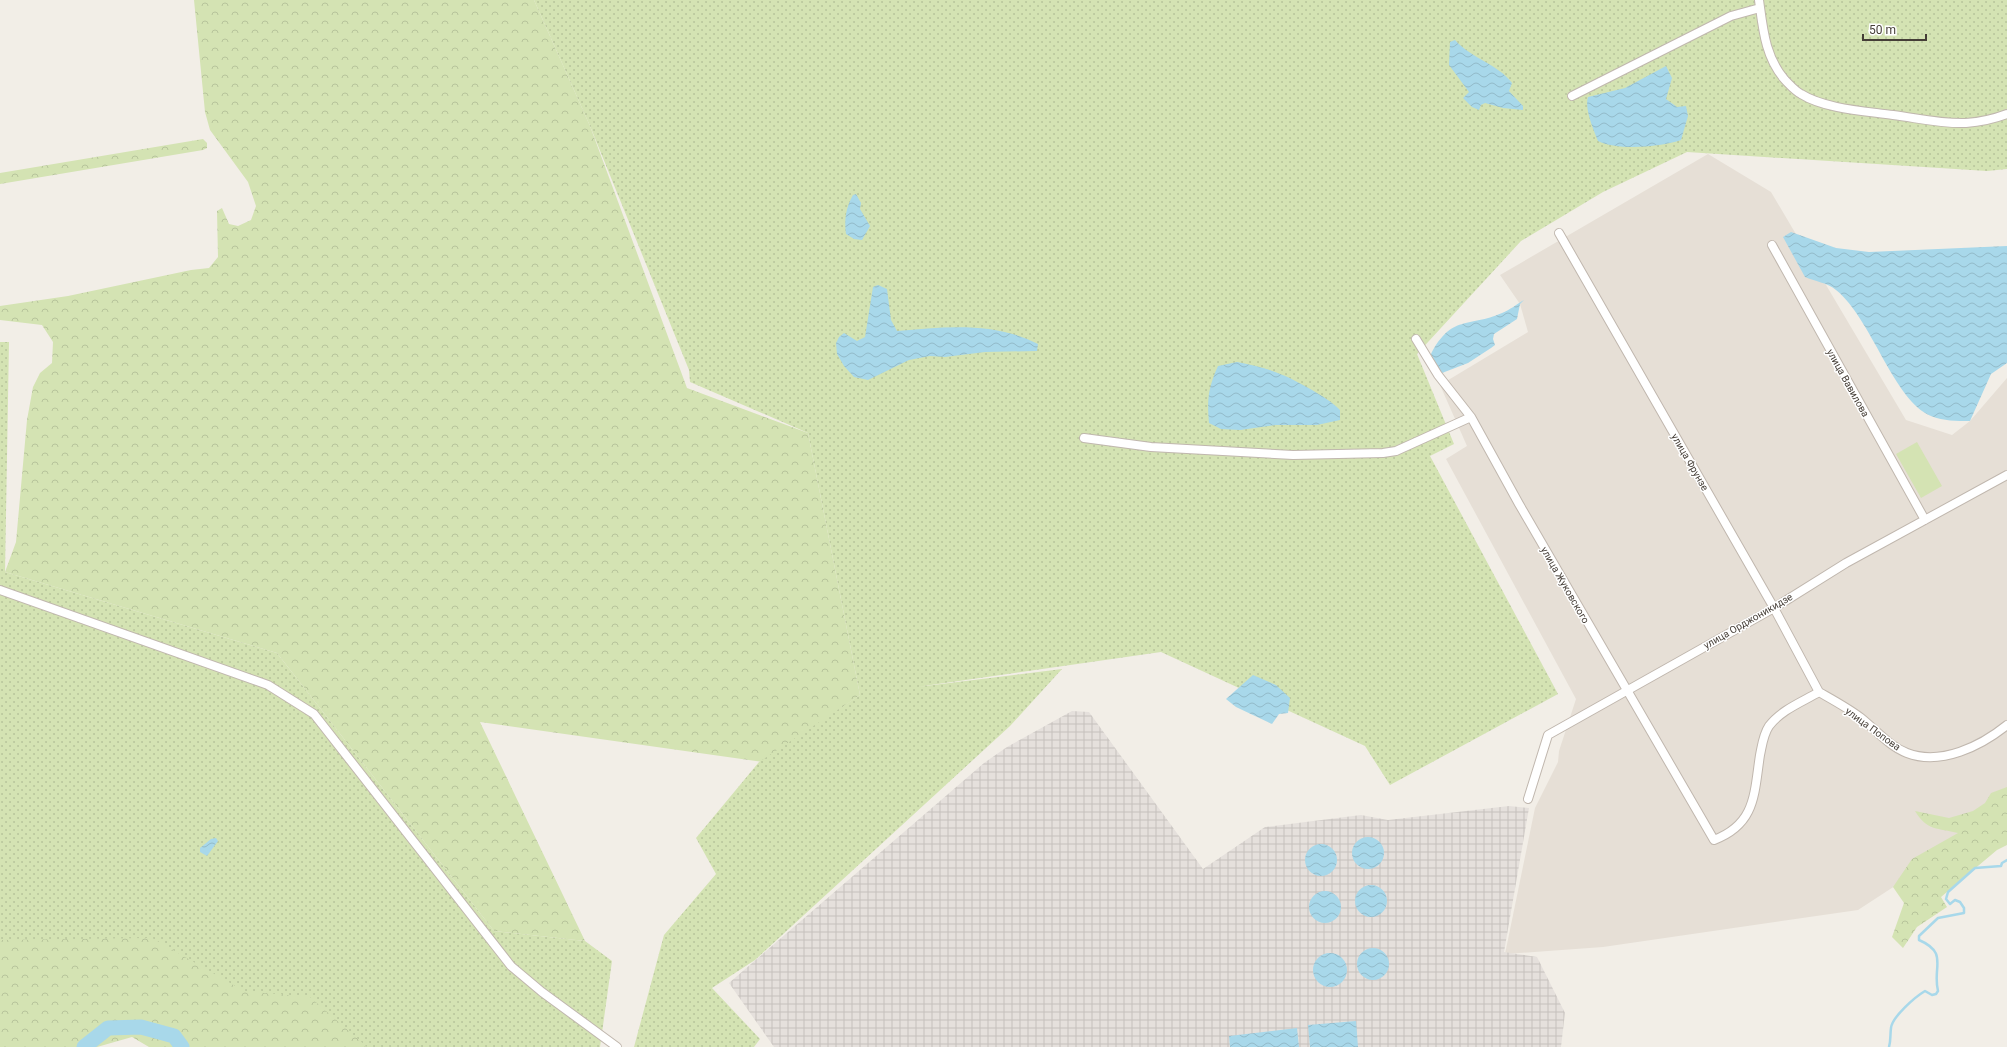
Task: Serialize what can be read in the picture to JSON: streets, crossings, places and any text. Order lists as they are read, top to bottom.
{
  "streets": {
    "street": [
      "улица Вавилова",
      "улица Фрунзе",
      "улица Жуковского",
      "улица Орджоникидзе",
      "улица Попова"
    ]
  },
  "crossings": [
    ["улица Вавилова", "улица Орджоникидзе"],
    ["улица Фрунзе", "улица Жуковского"],
    ["улица Фрунзе", "улица Орджоникидзе"],
    ["улица Фрунзе", "улица Попова"],
    ["улица Жуковского", "улица Орджоникидзе"],
    ["улица Жуковского", "улица Попова"]
  ],
  "scale_bar": "50 m"
}
